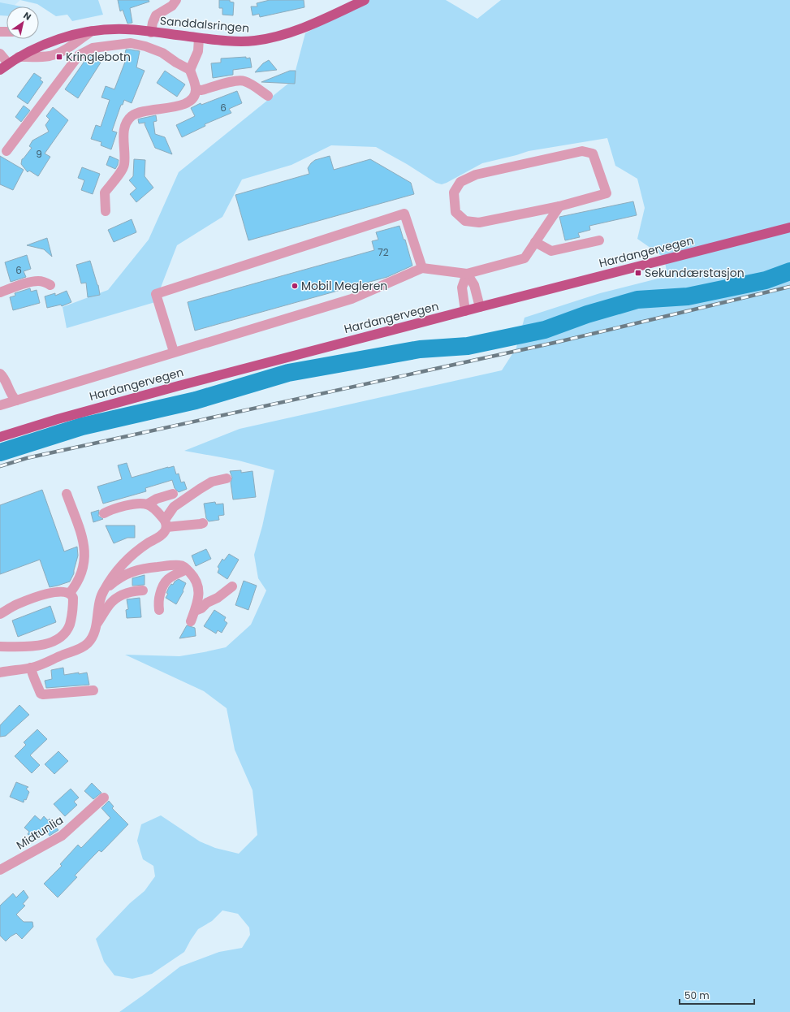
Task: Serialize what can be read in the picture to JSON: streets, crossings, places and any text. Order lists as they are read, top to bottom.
{
  "streets": {
    "main road": ["Sanddalsringen", "Hardangervegen"],
    "street": ["Midtunlia"]
  },
  "places": {
    "transit": ["Kringlebotn", "Sekundærstasjon"],
    "other": ["Mobil Megleren"]
  },
  "house_numbers": [
    "6",
    "9",
    "72",
    "6"
  ],
  "scale_bar": "50 m",
  "north": "top right"
}
